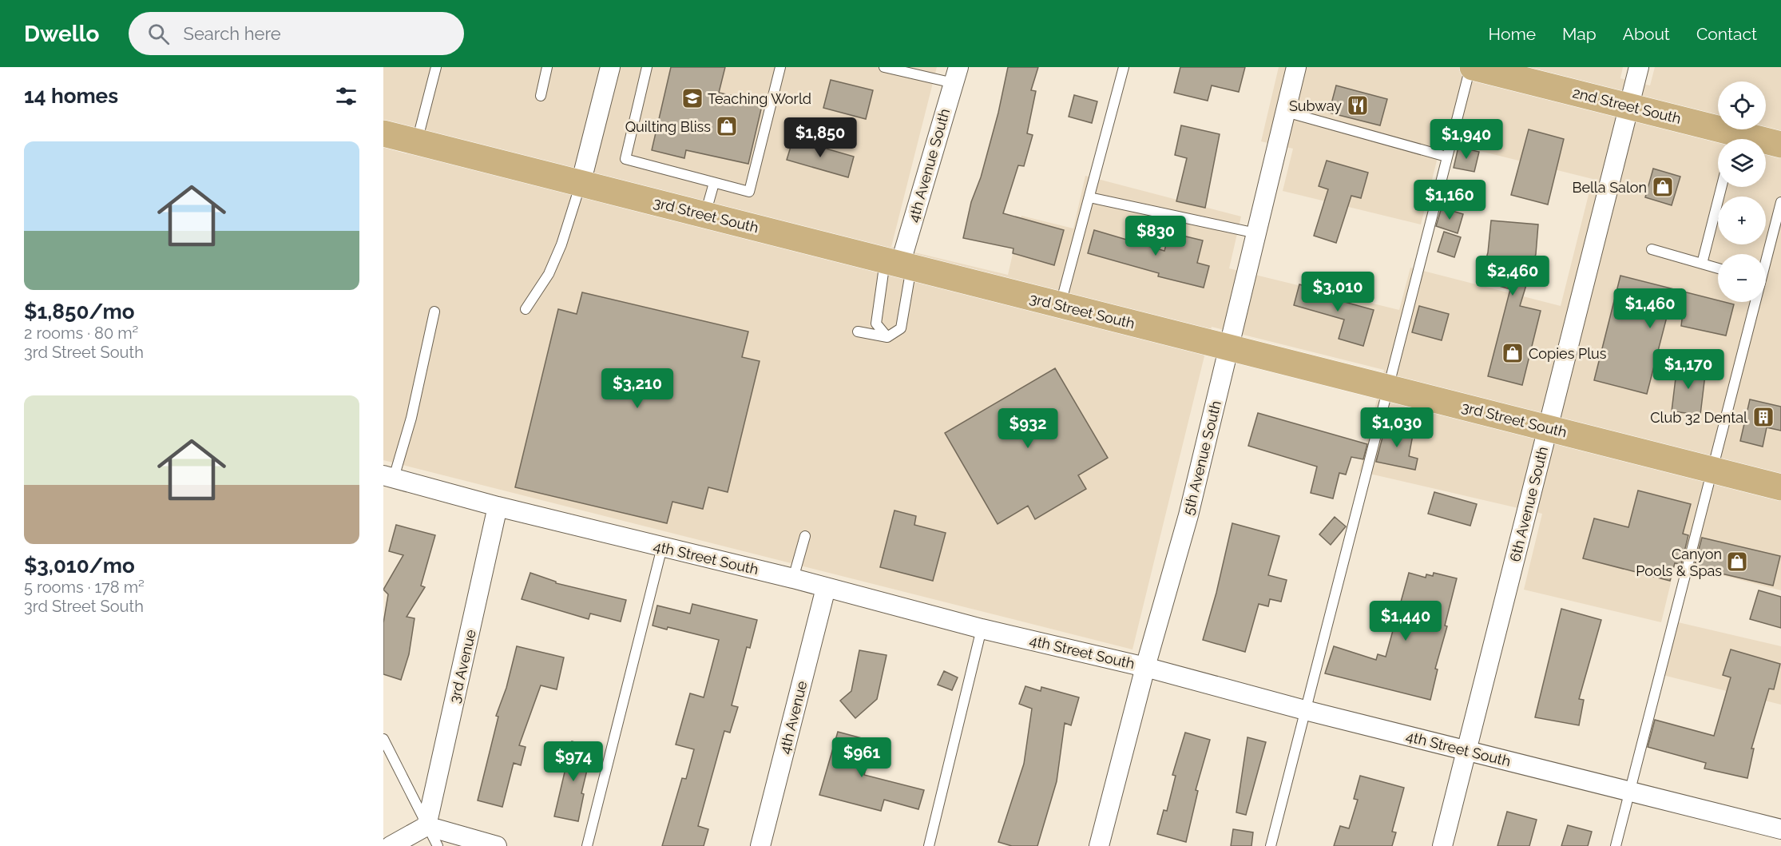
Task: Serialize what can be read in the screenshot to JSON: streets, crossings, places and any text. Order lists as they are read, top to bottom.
{
  "streets": {
    "main road": ["2nd Street South", "3rd Street South"],
    "street": [
      "4th Avenue South",
      "5th Avenue South",
      "6th Avenue South",
      "4th Street South",
      "3rd Avenue",
      "4th Avenue"
    ]
  },
  "crossings": [
    ["2nd Street South", "6th Avenue South"],
    ["4th Avenue South", "3rd Street South"],
    ["3rd Street South", "5th Avenue South"],
    ["3rd Street South", "6th Avenue South"],
    ["5th Avenue South", "4th Street South"],
    ["6th Avenue South", "4th Street South"],
    ["4th Street South", "3rd Avenue"],
    ["4th Street South", "4th Avenue"]
  ],
  "places": {
    "school or university": ["Teaching World"],
    "restaurant": ["Subway"],
    "shop": [
      "Quilting Bliss",
      "Bella Salon",
      "Copies Plus",
      "Canyon Pools & Spas"
    ],
    "building": ["Club 32 Dental"]
  },
  "page": {
    "header": "Dwello",
    "search": "Search here",
    "nav": [
      "Home",
      "Map",
      "About",
      "Contact"
    ],
    "heading": "14 homes",
    "map_buttons": ["+", "−"],
    "price": [
      "$1,850",
      "$1,940",
      "$1,160",
      "$830",
      "$2,460",
      "$3,010",
      "$1,460",
      "$1,170",
      "$3,210",
      "$1,030",
      "$932",
      "$1,440",
      "$961",
      "$974"
    ],
    "list": [
      {
        "name": "$1,850/mo",
        "note": "2 rooms · 80 m² · 3rd Street South"
      },
      {
        "name": "$3,010/mo",
        "note": "5 rooms · 178 m² · 3rd Street South"
      }
    ]
  }
}
